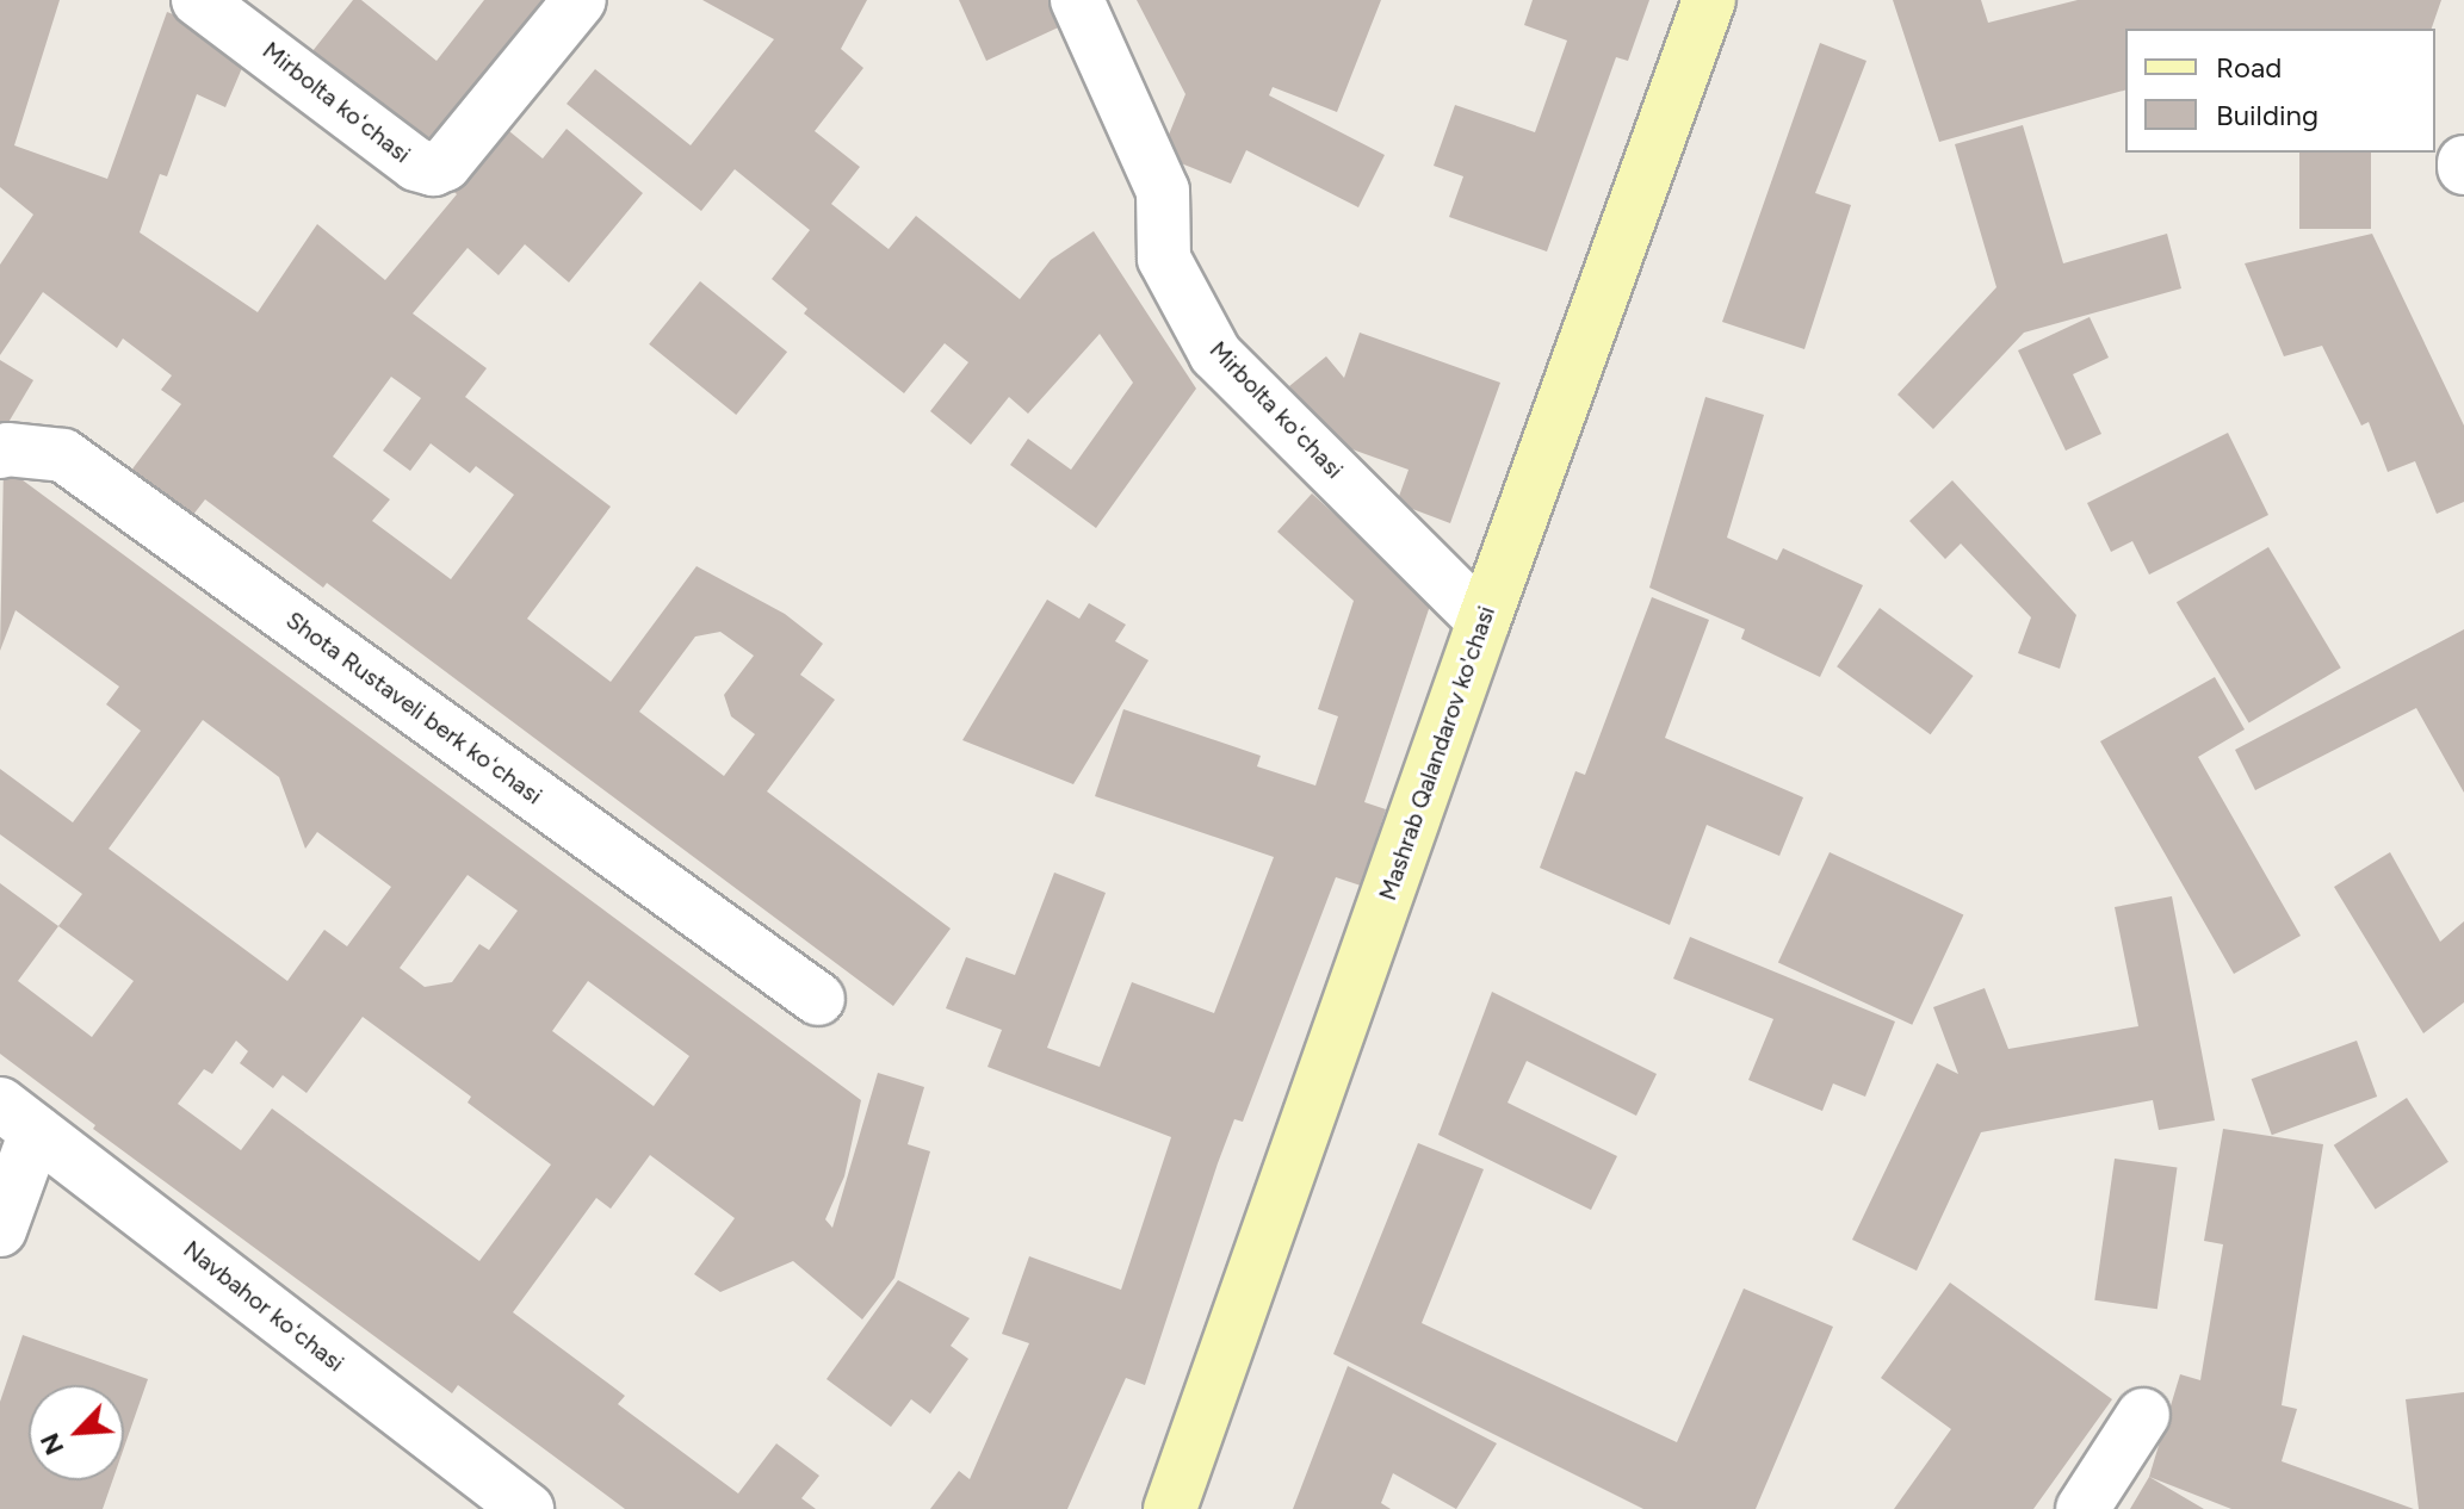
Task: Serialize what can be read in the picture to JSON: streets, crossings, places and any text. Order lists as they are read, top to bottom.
{
  "streets": {
    "main road": ["Mashrab Qalandarov ko'chasi"],
    "street": ["Mirbolta koʻchasi", "Shota Rustaveli berk koʻchasi", "Navbahor koʻchasi"]
  },
  "crossings": [
    ["Mirbolta koʻchasi", "Mashrab Qalandarov ko'chasi"]
  ],
  "legend": ["Road", "Building"],
  "north": "bottom left"
}
